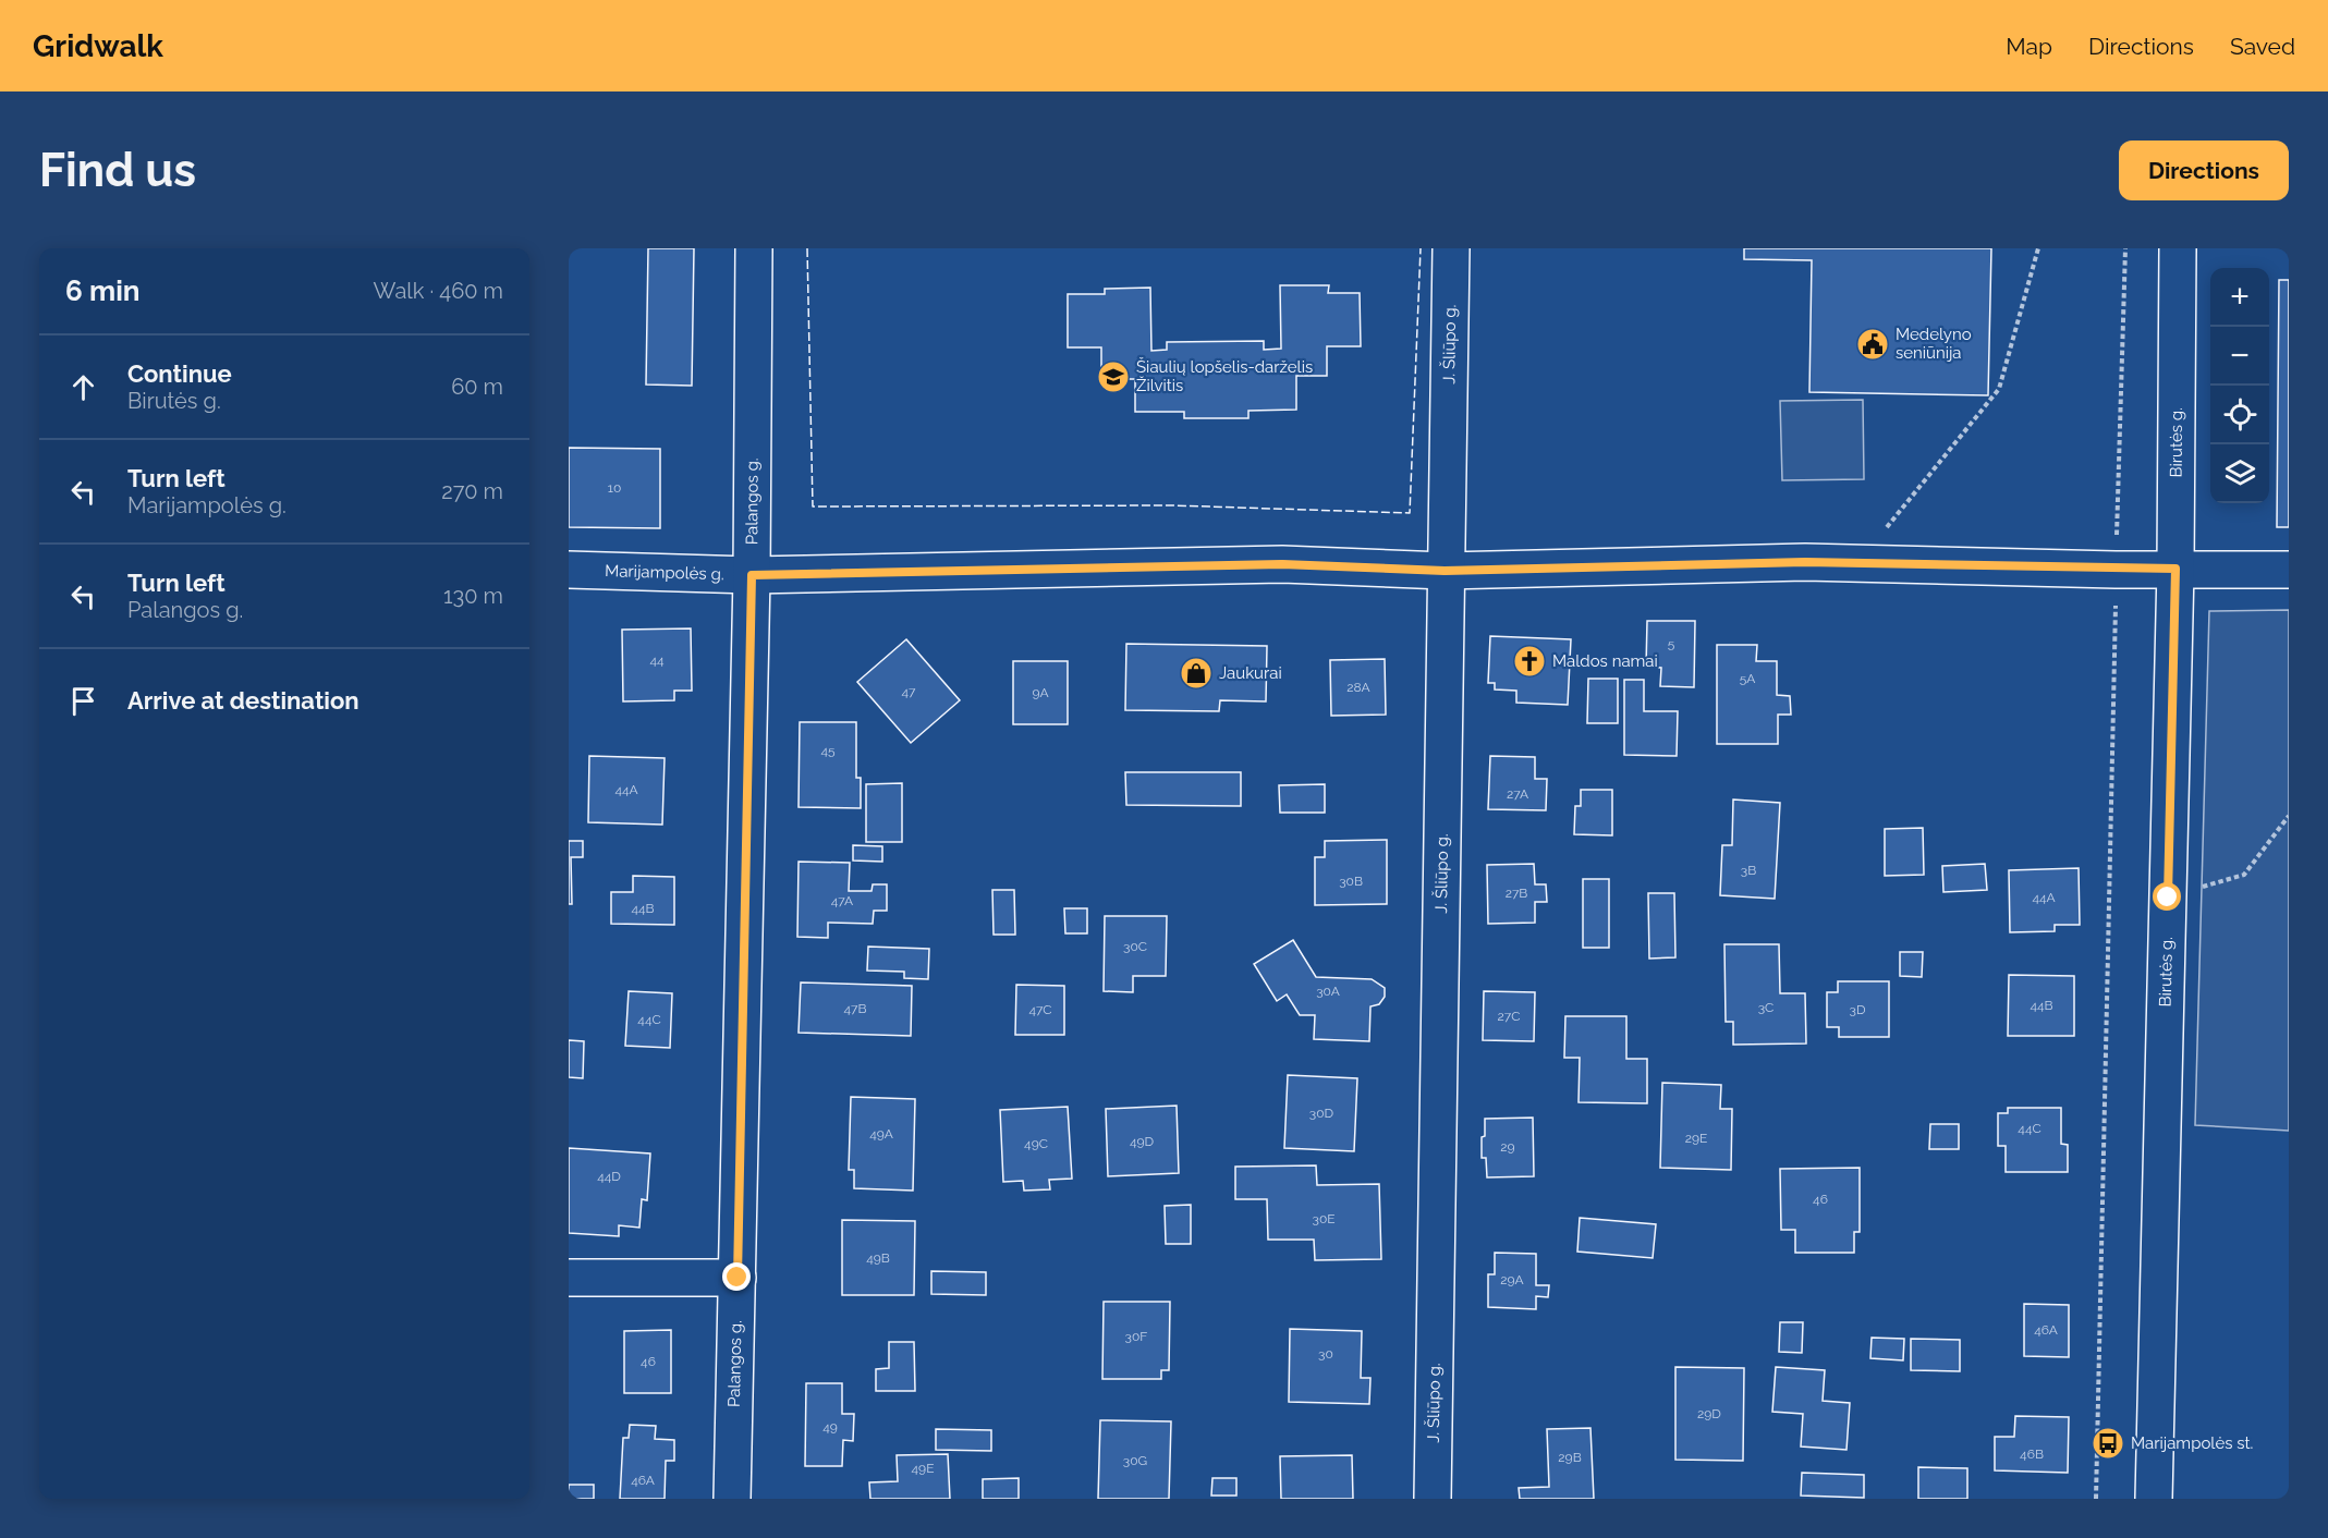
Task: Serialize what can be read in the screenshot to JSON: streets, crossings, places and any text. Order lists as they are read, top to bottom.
{
  "streets": {
    "street": [
      "J. Šliūpo g.",
      "Birutės g.",
      "Palangos g.",
      "Marijampolės g."
    ]
  },
  "crossings": [
    ["J. Šliūpo g.", "Marijampolės g."],
    ["Birutės g.", "Marijampolės g."],
    ["Palangos g.", "Marijampolės g."]
  ],
  "places": {
    "public building": ["Medelyno seniūnija"],
    "school or university": ["Šiaulių lopšelis-darželis Žilvitis"],
    "church": ["Maldos namai"],
    "shop": ["Jaukurai"],
    "bus stop": ["Marijampolės st."]
  },
  "house_numbers": [
    "10",
    "5",
    "44",
    "5A",
    "28A",
    "47",
    "9A",
    "45",
    "44A",
    "27A",
    "3B",
    "30B",
    "27B",
    "44A",
    "47A",
    "44B",
    "30C",
    "30A",
    "44B",
    "3C",
    "47B",
    "47C",
    "3D",
    "27C",
    "44C",
    "30D",
    "44C",
    "49A",
    "29E",
    "49D",
    "49C",
    "29",
    "44D",
    "46",
    "30E",
    "49B",
    "29A",
    "46A",
    "30F",
    "30",
    "46",
    "29D",
    "49",
    "46B",
    "29B",
    "30G",
    "49E",
    "46A"
  ],
  "page": {
    "header": "Gridwalk",
    "nav": ["Map", "Directions", "Saved"],
    "buttons": "Directions",
    "title": "Find us",
    "heading": ["6 min", "Walk · 460 m"],
    "map_buttons": ["+", "−"],
    "list": [
      ["Continue", "Birutės g.", "60 m"],
      ["Turn left", "Marijampolės g.", "270 m"],
      ["Turn left", "Palangos g.", "130 m"],
      "Arrive at destination"
    ]
  }
}
